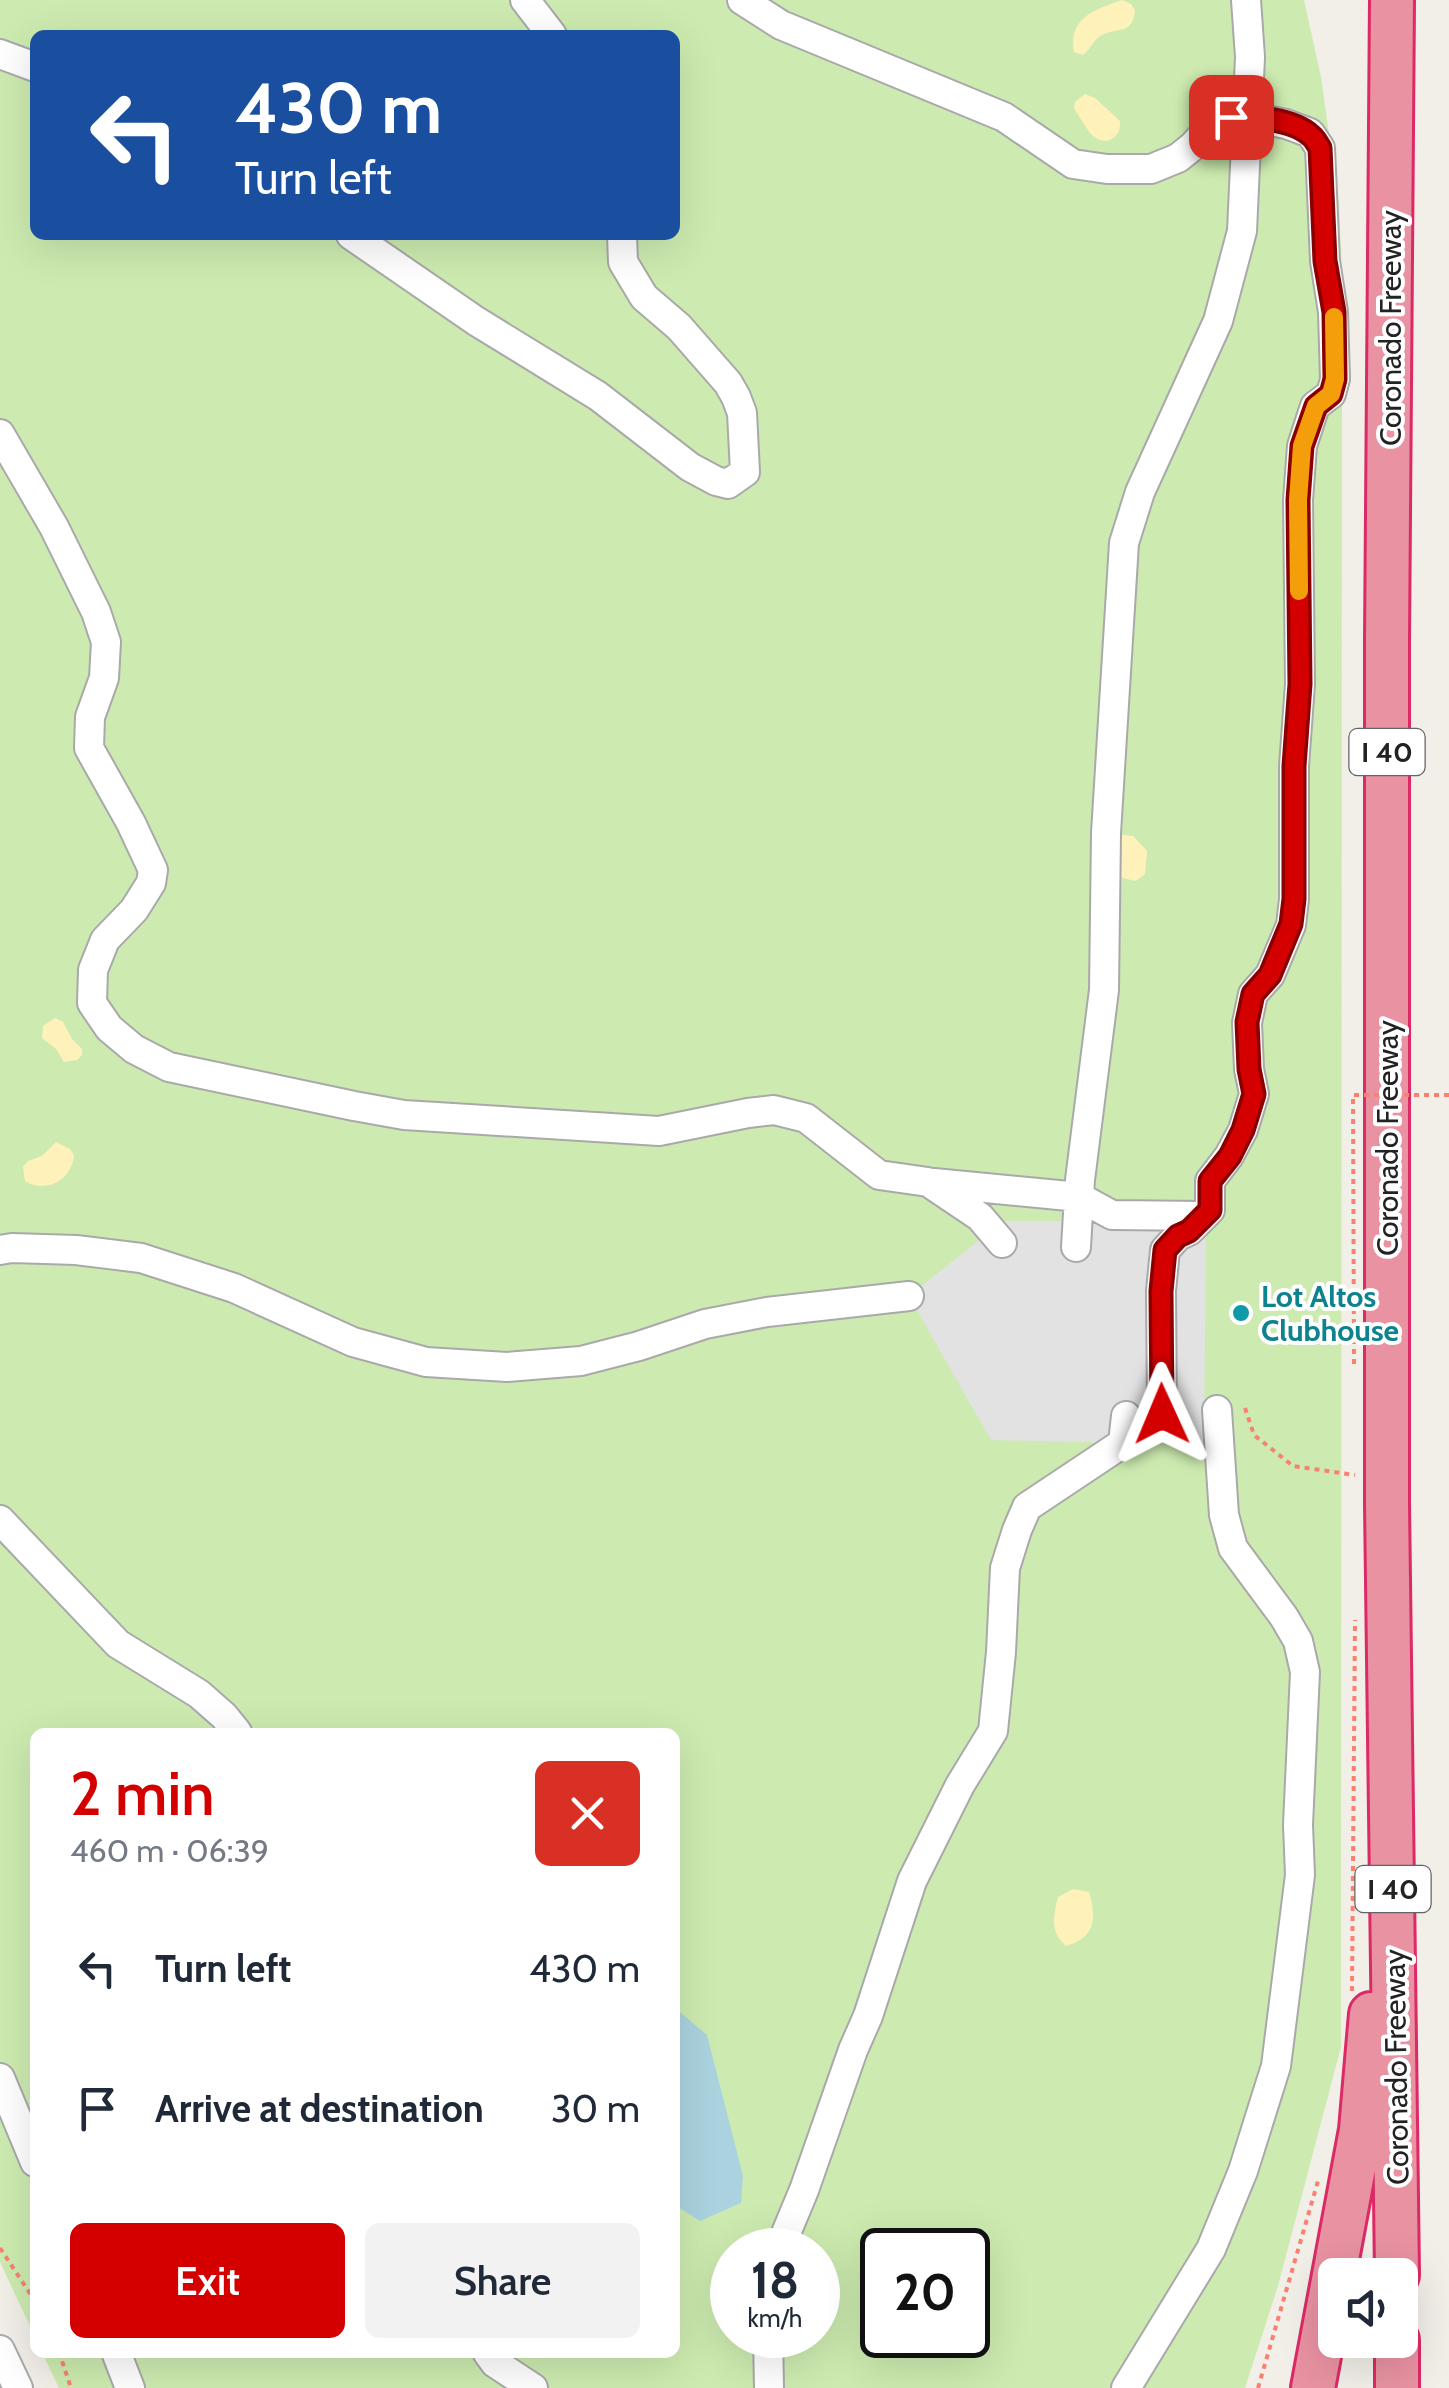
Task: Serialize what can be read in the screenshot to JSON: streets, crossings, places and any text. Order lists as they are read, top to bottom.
{
  "streets": {
    "highway": ["Coronado Freeway", "I 40"]
  },
  "places": ["Lot Altos Clubhouse"],
  "page": {
    "turn": ["430 m", "Turn left"],
    "heading": ["2 min", "460 m · 06:39"],
    "list": [
      {
        "name": "Turn left",
        "value": "430 m"
      },
      {
        "name": "Arrive at destination",
        "value": "30 m"
      }
    ],
    "buttons": ["Exit", "Share"],
    "speed": "18 km/h",
    "limit": "20"
  }
}
